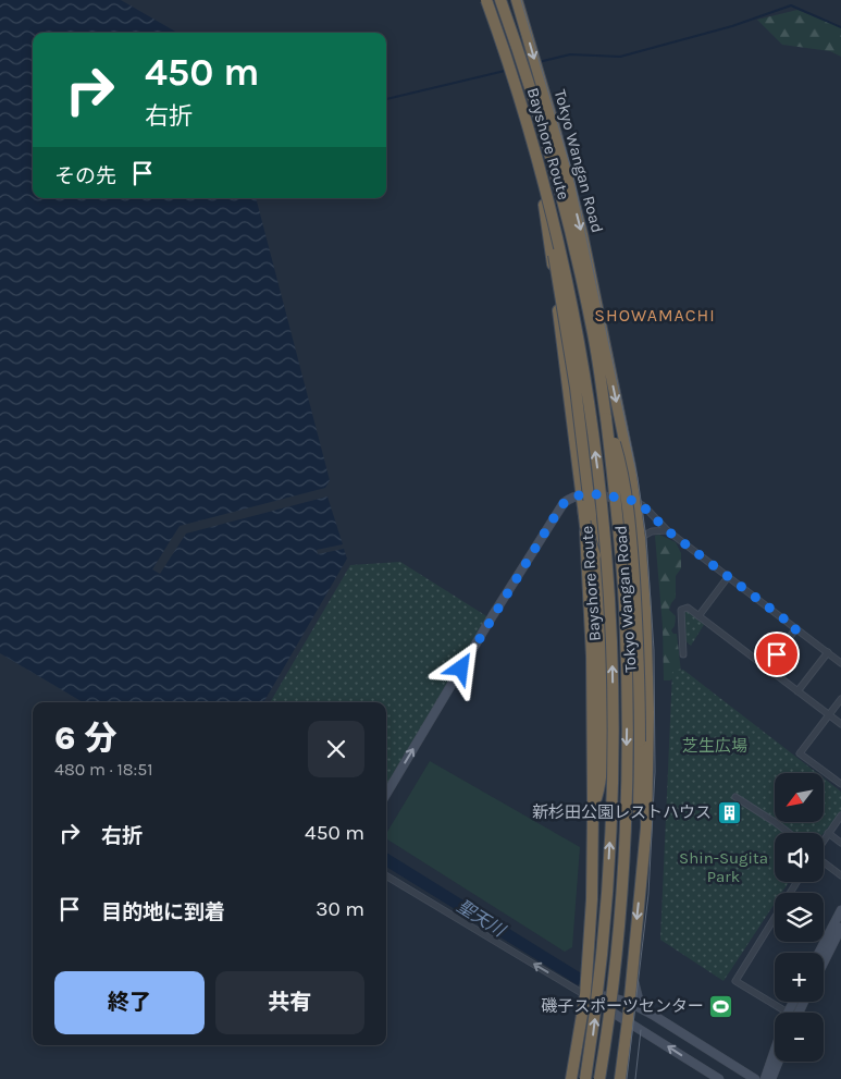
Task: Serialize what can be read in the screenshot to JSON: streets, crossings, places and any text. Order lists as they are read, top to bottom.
{
  "streets": {
    "highway": ["Bayshore Route", "Tokyo Wangan Road"]
  },
  "districts": ["SHOWAMACHI"],
  "water": ["聖天川"],
  "parks": ["芝生広場", "Shin-Sugita Park"],
  "places": {
    "building": ["新杉田公園レストハウス"],
    "sports": ["磯子スポーツセンター"]
  },
  "north": "bottom left",
  "page": {
    "turn": ["450 m", "右折"],
    "then": "その先",
    "heading": ["6 分", "480 m · 18:51"],
    "map_buttons": ["+", "−"],
    "list": [
      {
        "name": "右折",
        "value": "450 m"
      },
      {
        "name": "目的地に到着",
        "value": "30 m"
      }
    ],
    "buttons": ["終了", "共有"]
  }
}
